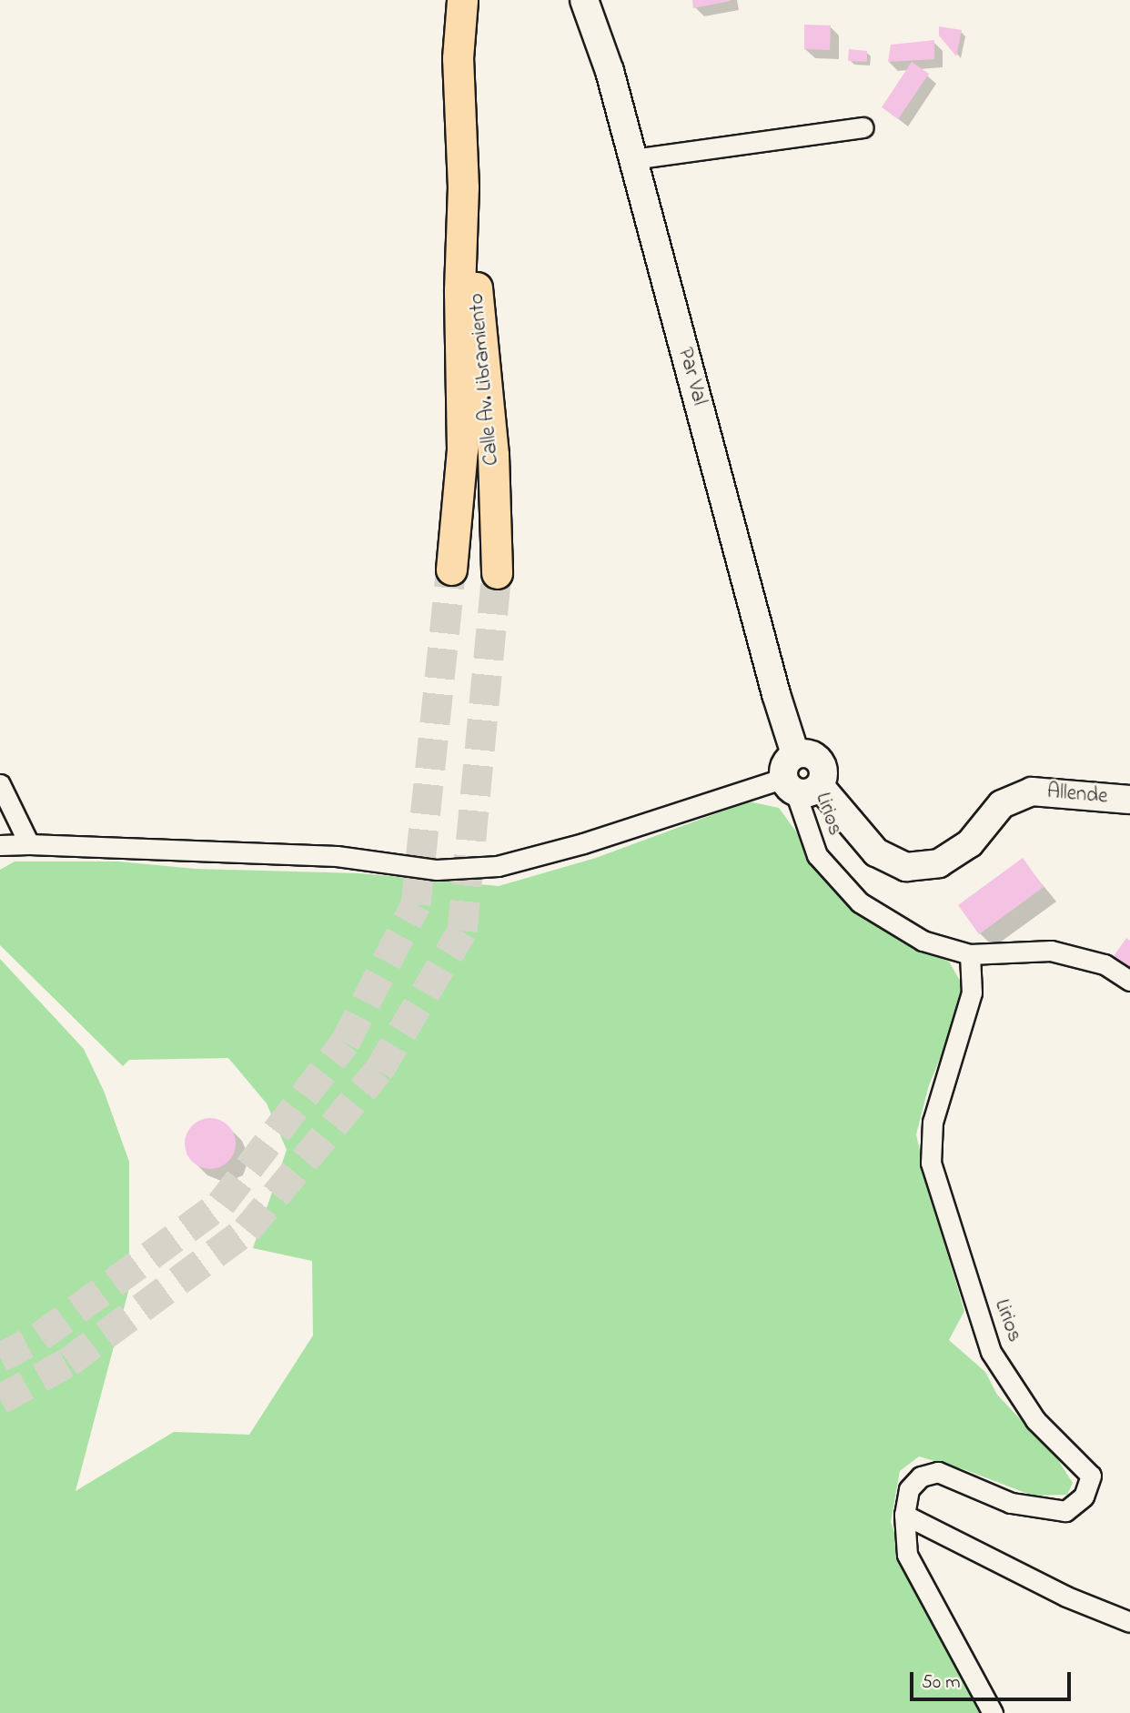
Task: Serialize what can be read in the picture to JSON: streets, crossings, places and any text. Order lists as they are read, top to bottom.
{
  "streets": {
    "main road": ["Calle Av. Libramiento"],
    "street": ["Par Val", "Allende", "Lirios"]
  },
  "crossings": [
    ["Par Val", "Allende"],
    ["Par Val", "Lirios"],
    ["Allende", "Lirios"]
  ],
  "scale_bar": "50 m"
}
